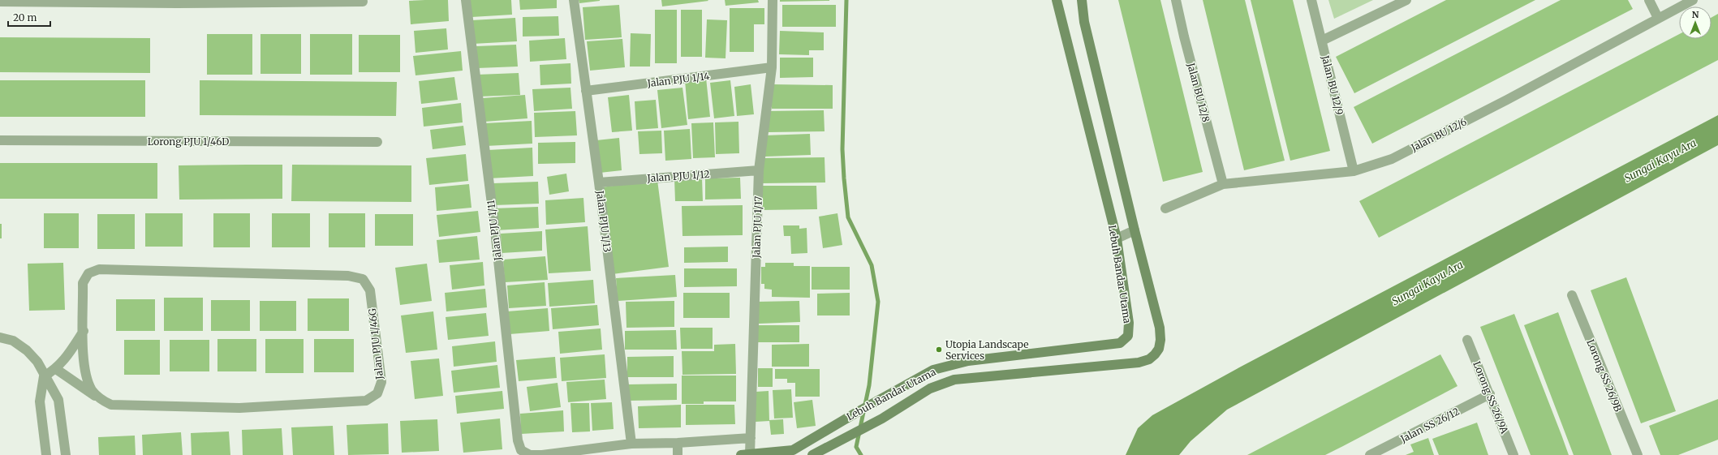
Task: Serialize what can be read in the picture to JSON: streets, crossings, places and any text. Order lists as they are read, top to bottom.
{
  "streets": {
    "main road": ["Lebuh Bandar Utama"],
    "street": [
      "Jalan PJU 1/14",
      "Jalan BU 12/9",
      "Jalan BU 12/8",
      "Jalan BU 12/6",
      "Lorong PJU 1/46D",
      "Jalan PJU 1/12",
      "Jalan PJU 1/13",
      "Jalan PJU 1/17",
      "Jalan PJU 1/11",
      "Jalan PJU 1/46G",
      "Lorong SS 26/9B",
      "Lorong SS 26/9A",
      "Jalan SS 26/12"
    ]
  },
  "crossings": [
    ["Jalan PJU 1/14", "Jalan PJU 1/13"],
    ["Jalan PJU 1/14", "Jalan PJU 1/17"],
    ["Jalan BU 12/9", "Jalan BU 12/6"],
    ["Jalan BU 12/8", "Jalan BU 12/6"],
    ["Jalan PJU 1/12", "Jalan PJU 1/13"],
    ["Jalan PJU 1/12", "Jalan PJU 1/17"],
    ["Jalan PJU 1/17", "Lebuh Bandar Utama"],
    ["Lorong SS 26/9A", "Jalan SS 26/12"]
  ],
  "water": ["Sungai Kayu Ara"],
  "places": ["Utopia Landscape Services"],
  "scale_bar": "20 m",
  "north": "top"
}
